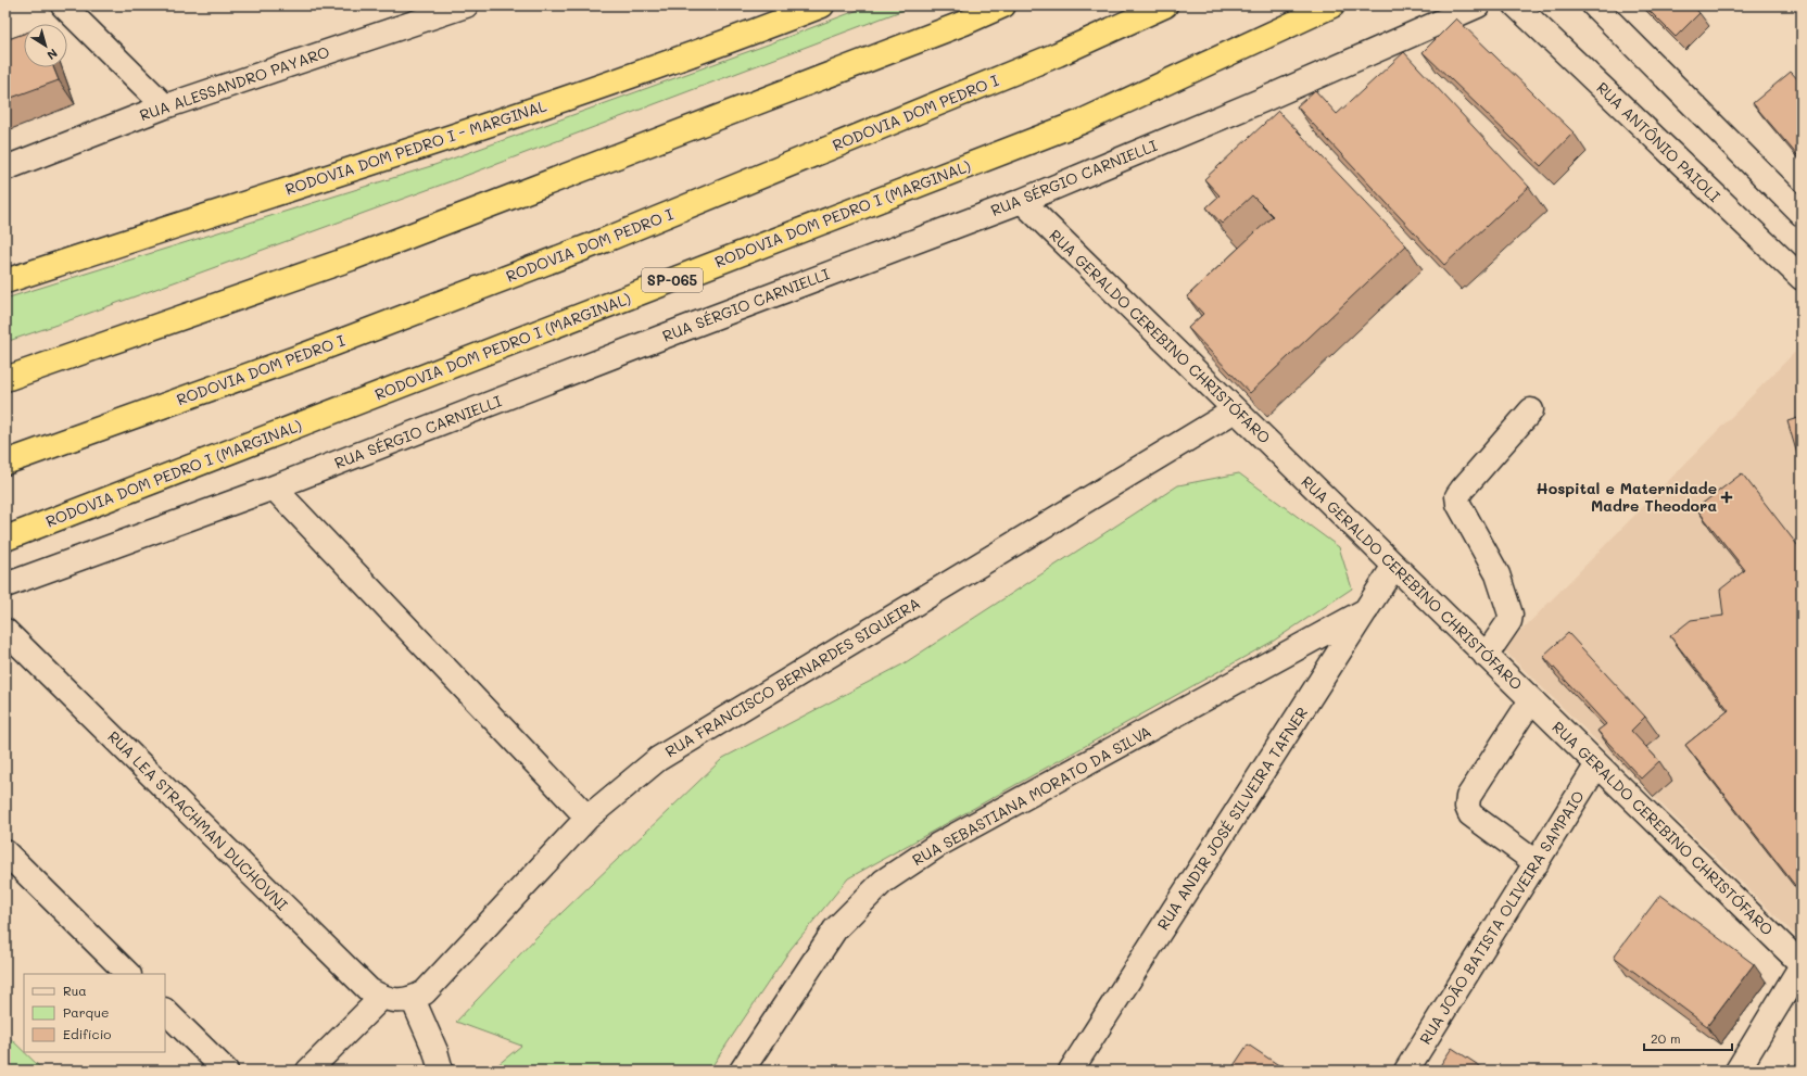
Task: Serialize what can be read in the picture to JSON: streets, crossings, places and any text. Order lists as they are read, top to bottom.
{
  "streets": {
    "highway": [
      "RODOVIA DOM PEDRO I",
      "RODOVIA DOM PEDRO I - MARGINAL",
      "RODOVIA DOM PEDRO I (MARGINAL)",
      "SP-065"
    ],
    "street": [
      "RUA ALESSANDRO PAYARO",
      "RUA ANTÔNIO PAIOLI",
      "RUA SÉRGIO CARNIELLI",
      "RUA GERALDO CEREBINO CHRISTÓFARO",
      "RUA FRANCISCO BERNARDES SIQUEIRA",
      "RUA SEBASTIANA MORATO DA SILVA",
      "RUA ANDIR JOSÉ SILVEIRA TAFNER",
      "RUA LEA STRACHMAN DUCHOVNI",
      "RUA JOÃO BATISTA OLIVEIRA SAMPAIO"
    ]
  },
  "crossings": [
    ["RUA SÉRGIO CARNIELLI", "RUA GERALDO CEREBINO CHRISTÓFARO"],
    ["RUA GERALDO CEREBINO CHRISTÓFARO", "RUA FRANCISCO BERNARDES SIQUEIRA"],
    ["RUA GERALDO CEREBINO CHRISTÓFARO", "RUA ANDIR JOSÉ SILVEIRA TAFNER"],
    ["RUA GERALDO CEREBINO CHRISTÓFARO", "RUA JOÃO BATISTA OLIVEIRA SAMPAIO"],
    ["RUA FRANCISCO BERNARDES SIQUEIRA", "RUA LEA STRACHMAN DUCHOVNI"],
    ["RUA SEBASTIANA MORATO DA SILVA", "RUA ANDIR JOSÉ SILVEIRA TAFNER"]
  ],
  "places": {
    "health": ["Hospital e Maternidade Madre Theodora"]
  },
  "legend": ["Rua", "Parque", "Edifício"],
  "scale_bar": "20 m",
  "north": "bottom right"
}
